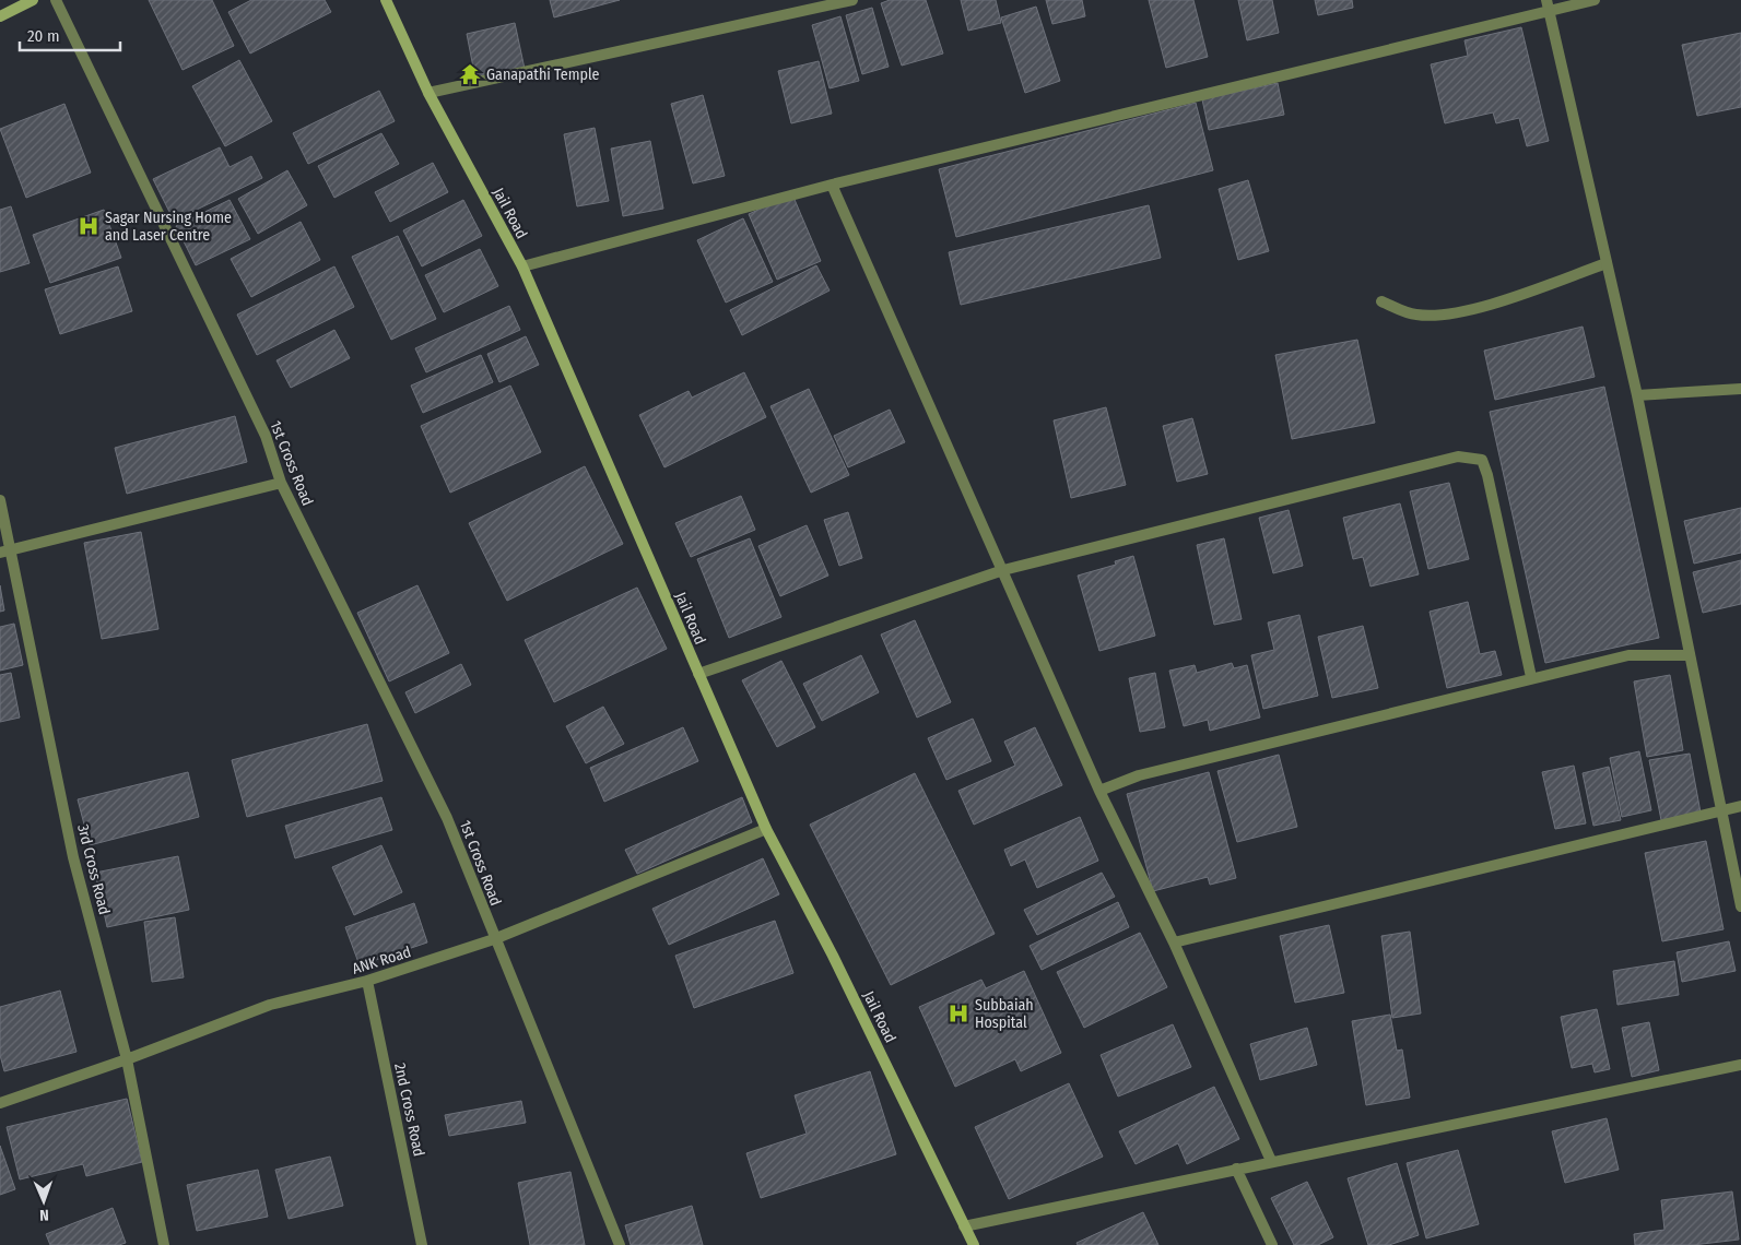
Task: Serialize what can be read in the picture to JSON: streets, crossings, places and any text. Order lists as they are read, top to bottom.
{
  "streets": {
    "main road": ["Jail Road"],
    "street": [
      "1st Cross Road",
      "3rd Cross Road",
      "ANK Road",
      "2nd Cross Road"
    ]
  },
  "crossings": [
    ["Jail Road", "ANK Road"],
    ["1st Cross Road", "ANK Road"],
    ["3rd Cross Road", "ANK Road"],
    ["ANK Road", "2nd Cross Road"]
  ],
  "places": {
    "temple": ["Ganapathi Temple"],
    "hospital": ["Sagar Nursing Home and Laser Centre", "Subbaiah Hospital"]
  },
  "scale_bar": "20 m",
  "north": "bottom"
}
